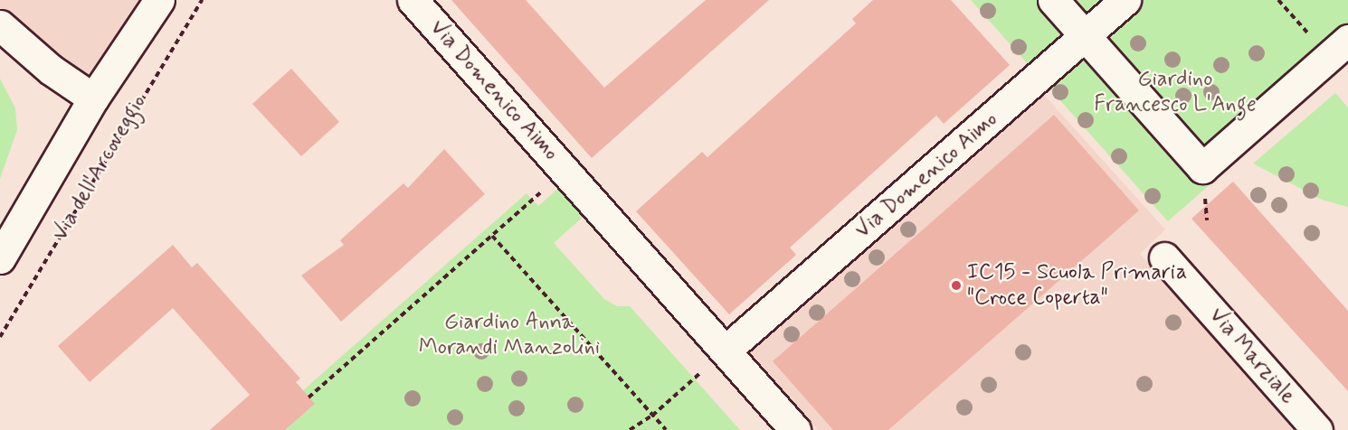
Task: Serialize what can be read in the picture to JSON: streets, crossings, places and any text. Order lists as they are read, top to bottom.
{
  "streets": {
    "street": ["Via Domenico Aimo", "Via dell'Arcoveggio", "Via Marziale"]
  },
  "parks": ["Giardino Francesco L'Ange", "Giardino Anna Morandi Manzolini"],
  "places": ["IC15 - Scuola Primaria \"Croce Coperta\""]
}
